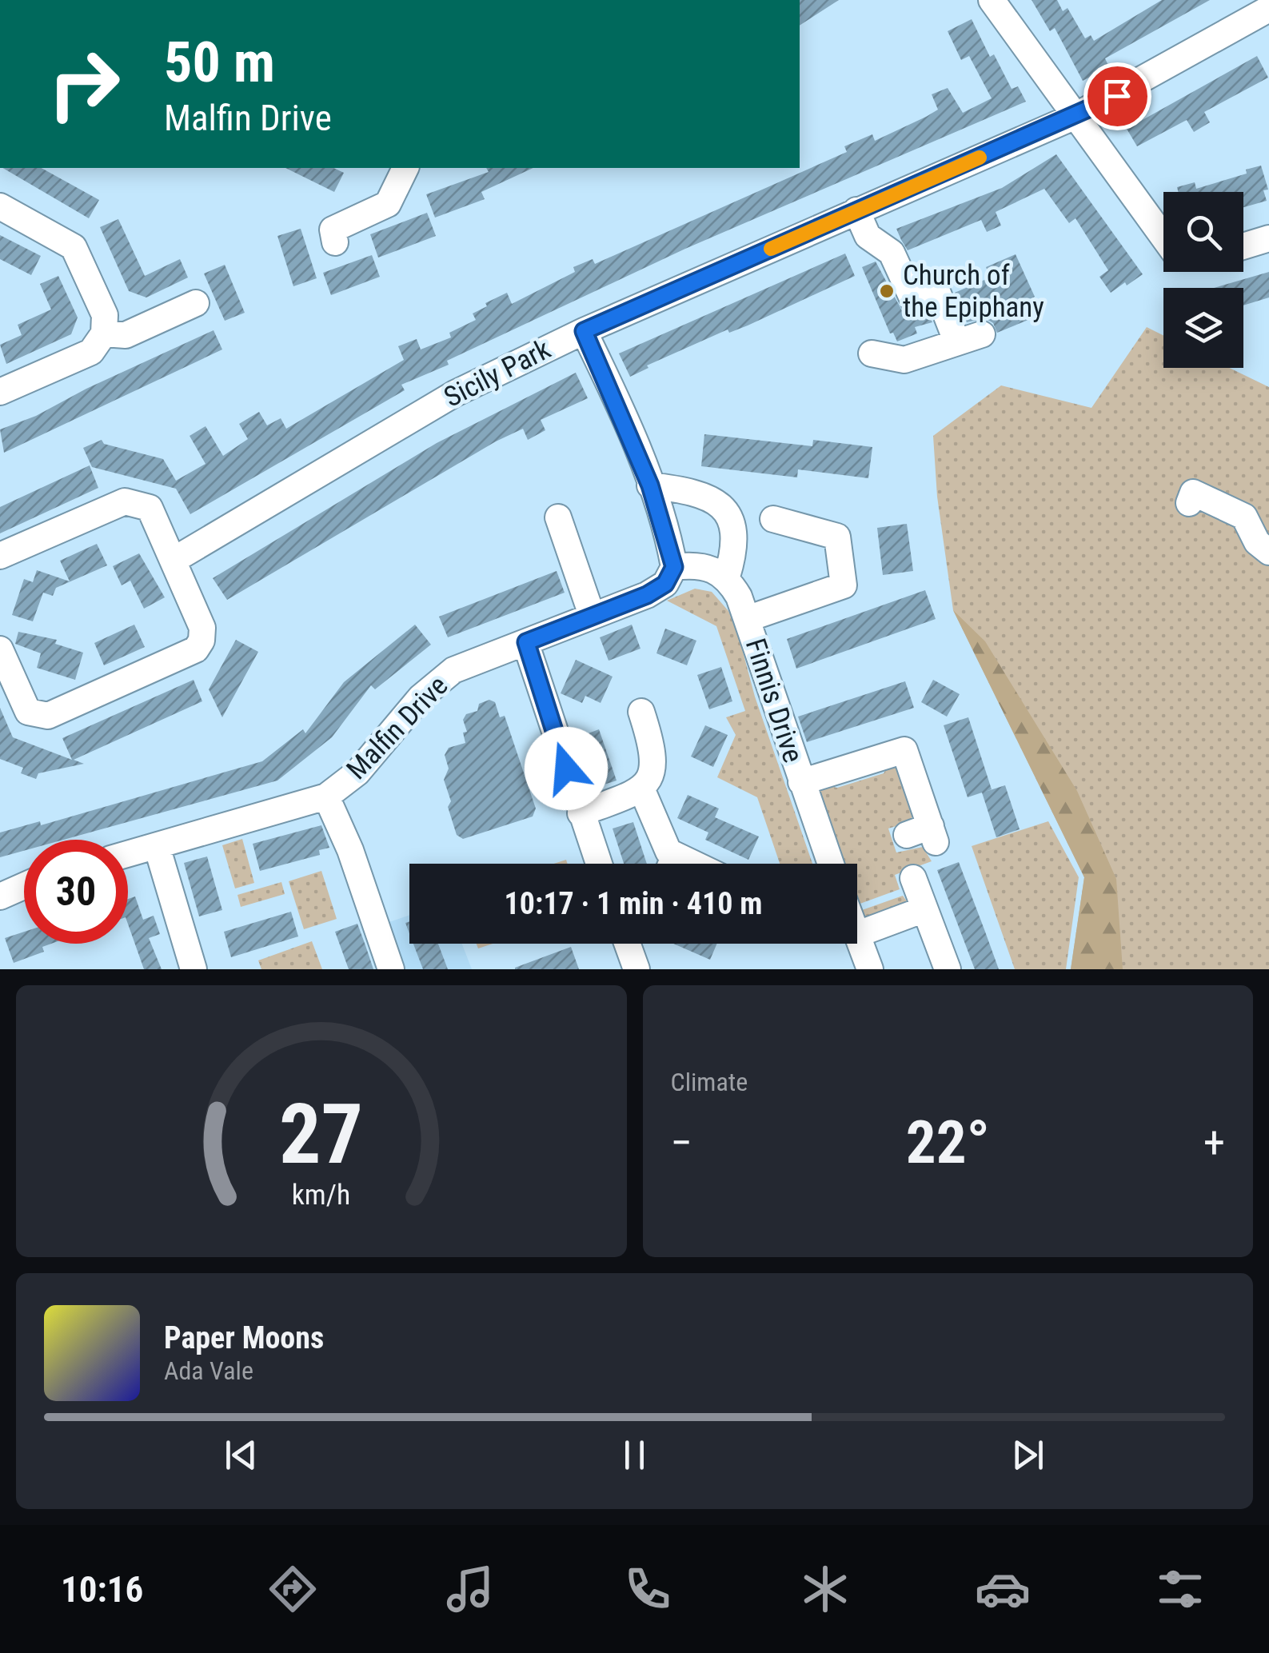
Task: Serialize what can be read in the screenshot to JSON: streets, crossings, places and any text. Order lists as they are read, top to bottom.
{
  "streets": {
    "street": ["Sicily Park", "Finnis Drive", "Malfin Drive"]
  },
  "places": ["Church of the Epiphany"],
  "page": {
    "turn": ["50 m", "Malfin Drive"],
    "limit": "30",
    "trip": "10:17 · 1 min · 410 m",
    "tile": "Climate",
    "heat": ["−", "22°", "+"],
    "song": ["Paper Moons", "Ada Vale"],
    "tabs": "10:16",
    "gauge": ["27", "km/h"]
  }
}
